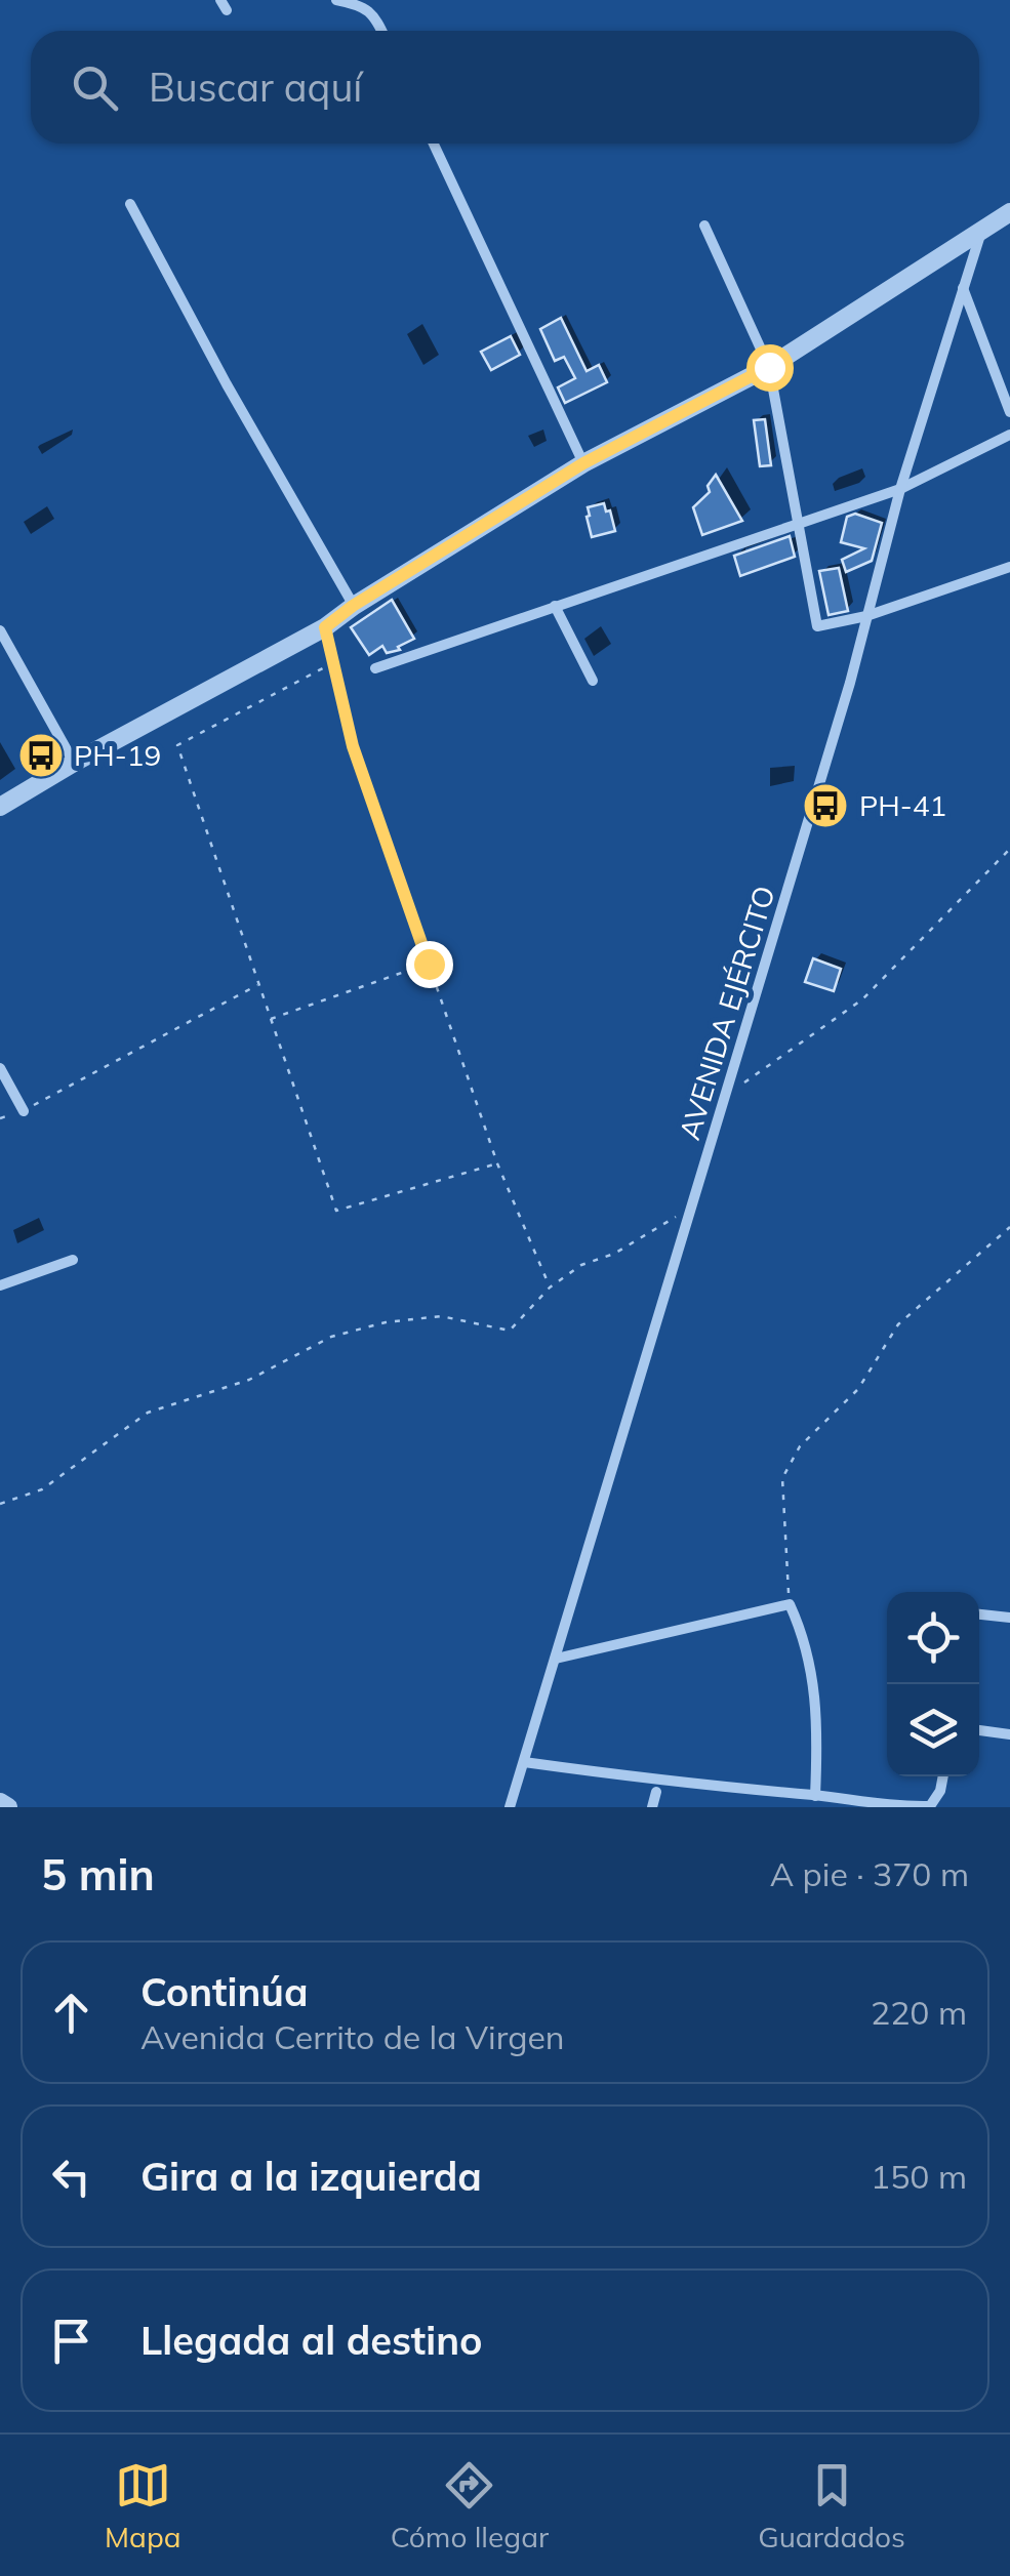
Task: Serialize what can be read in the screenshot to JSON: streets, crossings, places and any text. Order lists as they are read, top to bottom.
{
  "streets": {
    "street": ["AVENIDA EJÉRCITO"]
  },
  "places": {
    "bus stop": ["PH-19", "PH-41"]
  },
  "page": {
    "search": "Buscar aquí",
    "heading": ["5 min", "A pie · 370 m"],
    "list": [
      ["Continúa", "Avenida Cerrito de la Virgen", "220 m"],
      ["Gira a la izquierda", "150 m"],
      "Llegada al destino"
    ],
    "nav": ["Mapa", "Cómo llegar", "Guardados"]
  }
}
